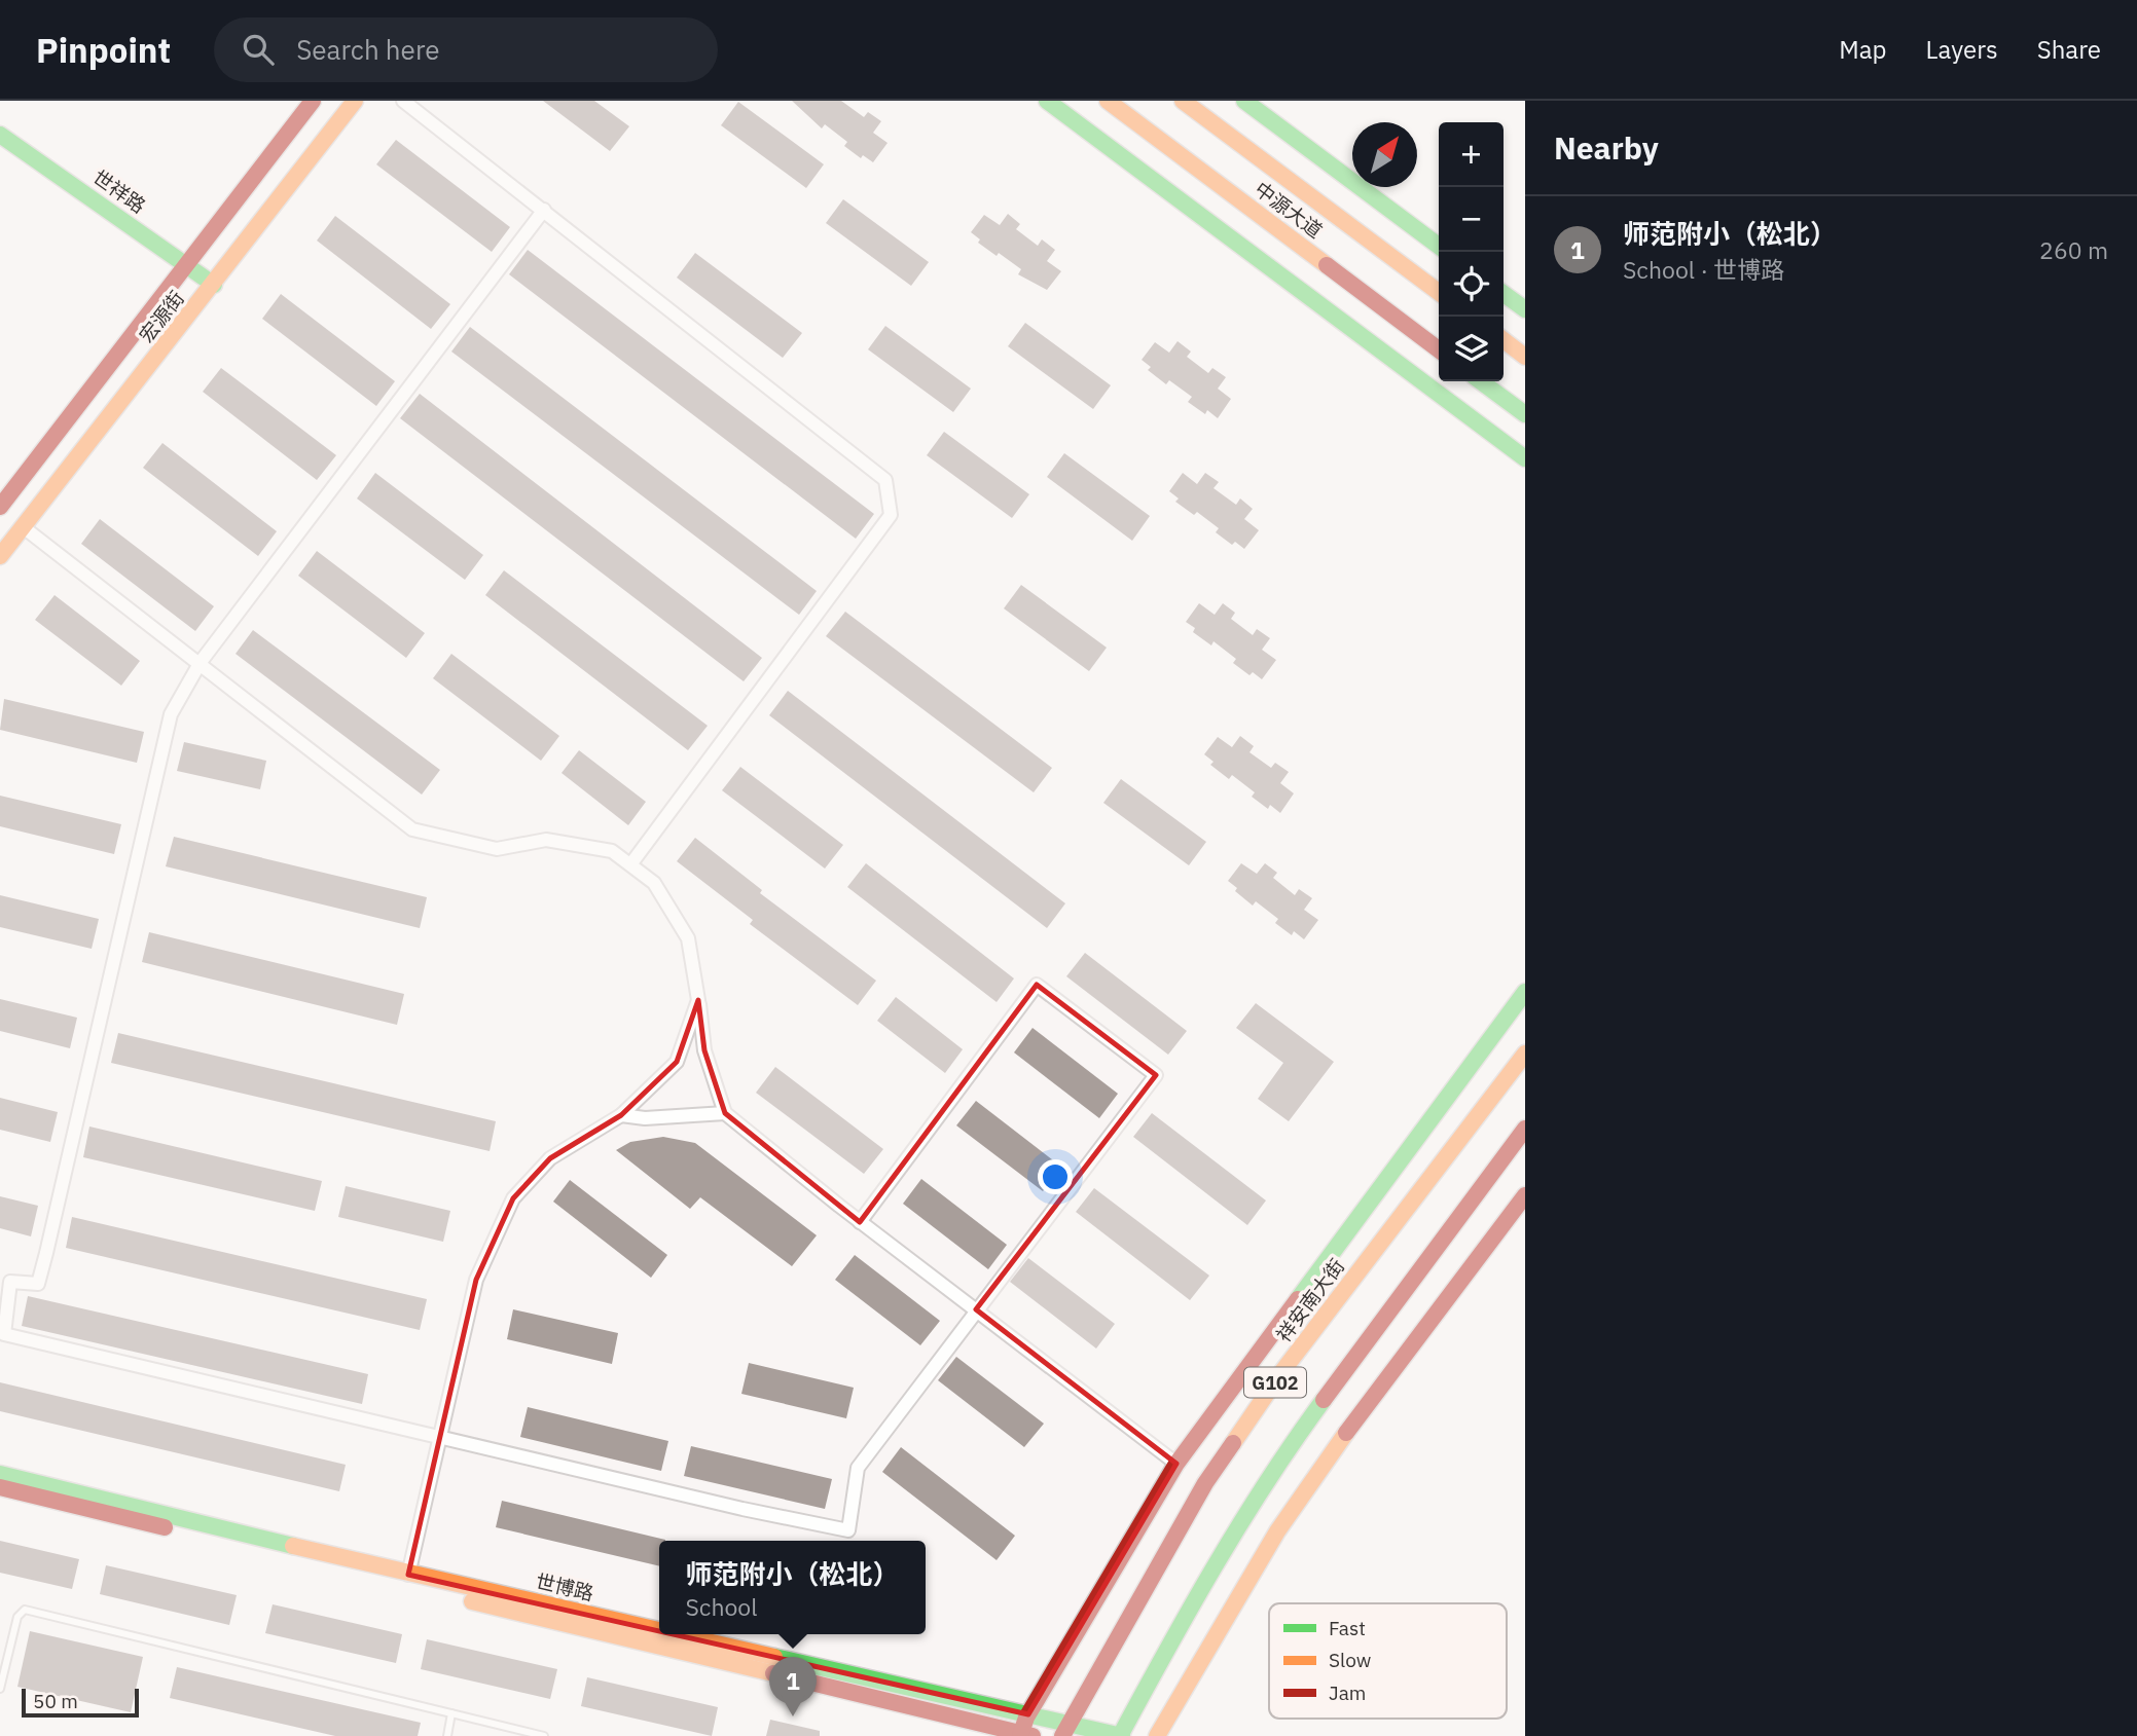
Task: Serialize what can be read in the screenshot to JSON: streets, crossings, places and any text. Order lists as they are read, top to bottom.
{
  "streets": {
    "main road": [
      "世祥路",
      "中源大道",
      "宏源街",
      "祥安南大街",
      "G102",
      "世博路"
    ]
  },
  "crossings": [
    ["世祥路", "宏源街"],
    ["祥安南大街", "世博路"],
    ["G102", "世博路"]
  ],
  "legend": ["Fast", "Slow", "Jam"],
  "scale_bar": "50 m",
  "north": "top right",
  "page": {
    "header": "Pinpoint",
    "search": "Search here",
    "nav": ["Map", "Layers", "Share"],
    "heading": "Nearby",
    "map_buttons": ["+", "−"],
    "list": [
      {
        "mark": "1",
        "name": "师范附小（松北）",
        "note": "School · 世博路",
        "value": "260 m"
      }
    ],
    "popup": ["师范附小（松北）", "School"],
    "pins": "1",
    "scale": "50 m"
  }
}
